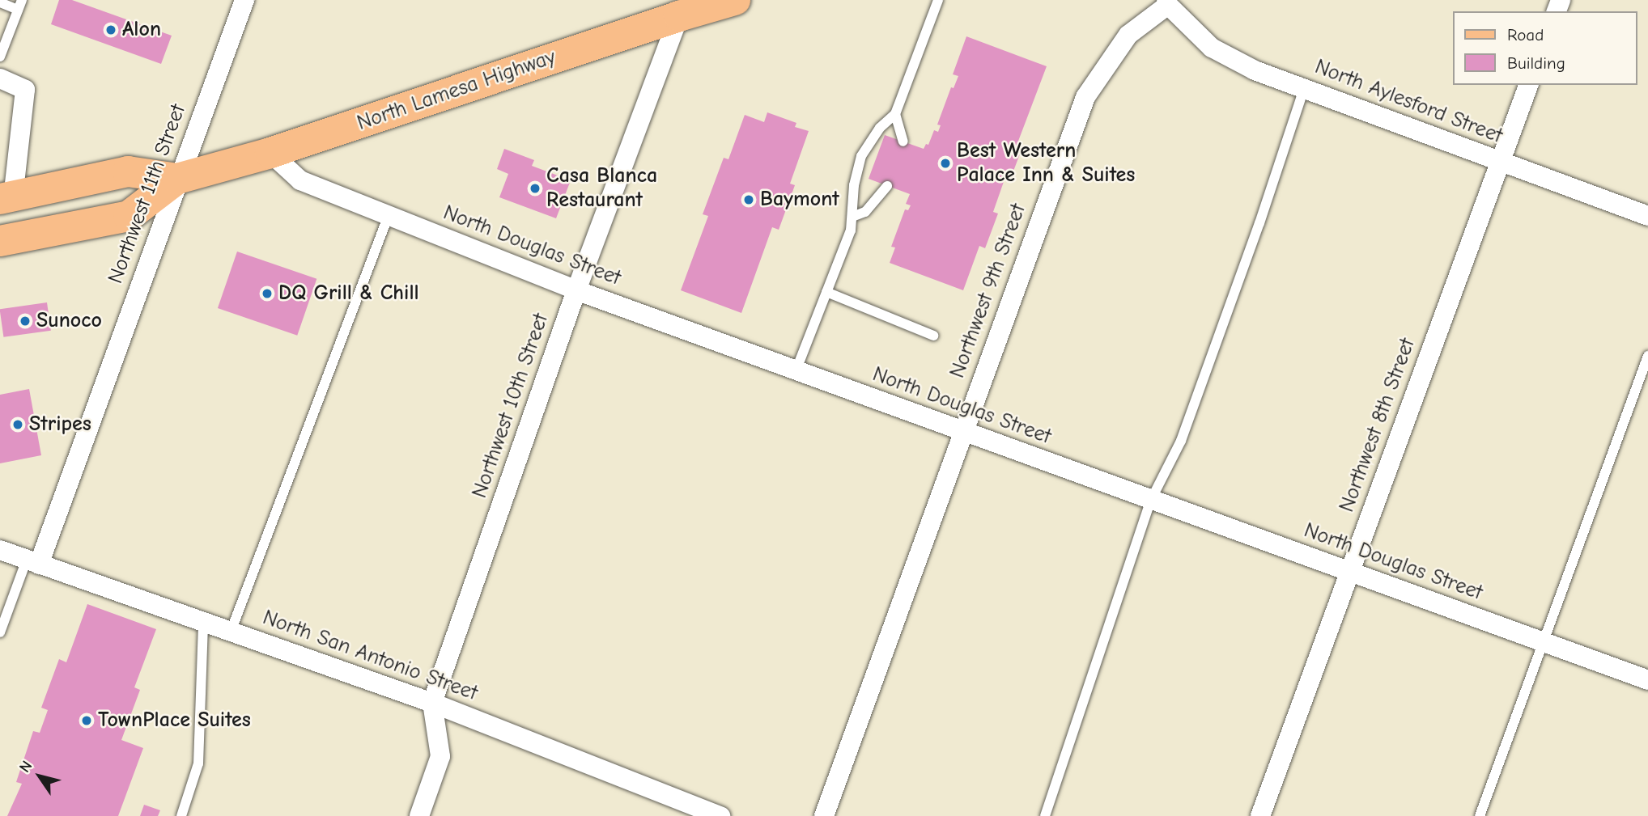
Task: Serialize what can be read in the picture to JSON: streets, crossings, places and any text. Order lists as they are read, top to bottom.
{
  "streets": {
    "main road": ["North Lamesa Highway"],
    "street": [
      "North Aylesford Street",
      "Northwest 11th Street",
      "North Douglas Street",
      "Northwest 9th Street",
      "Northwest 10th Street",
      "Northwest 8th Street",
      "North San Antonio Street"
    ]
  },
  "crossings": [
    ["North Lamesa Highway", "Northwest 11th Street"],
    ["North Lamesa Highway", "North Douglas Street"],
    ["North Lamesa Highway", "Northwest 10th Street"],
    ["North Aylesford Street", "Northwest 9th Street"],
    ["North Aylesford Street", "Northwest 8th Street"],
    ["Northwest 11th Street", "North San Antonio Street"],
    ["North Douglas Street", "Northwest 9th Street"],
    ["North Douglas Street", "Northwest 10th Street"],
    ["North Douglas Street", "Northwest 8th Street"],
    ["Northwest 10th Street", "North San Antonio Street"]
  ],
  "places": [
    "Alon",
    "Best Western Palace Inn & Suites",
    "Casa Blanca Restaurant",
    "Baymont",
    "DQ Grill & Chill",
    "Sunoco",
    "Stripes",
    "TownPlace Suites"
  ],
  "legend": ["Road", "Building"],
  "north": "top left"
}
